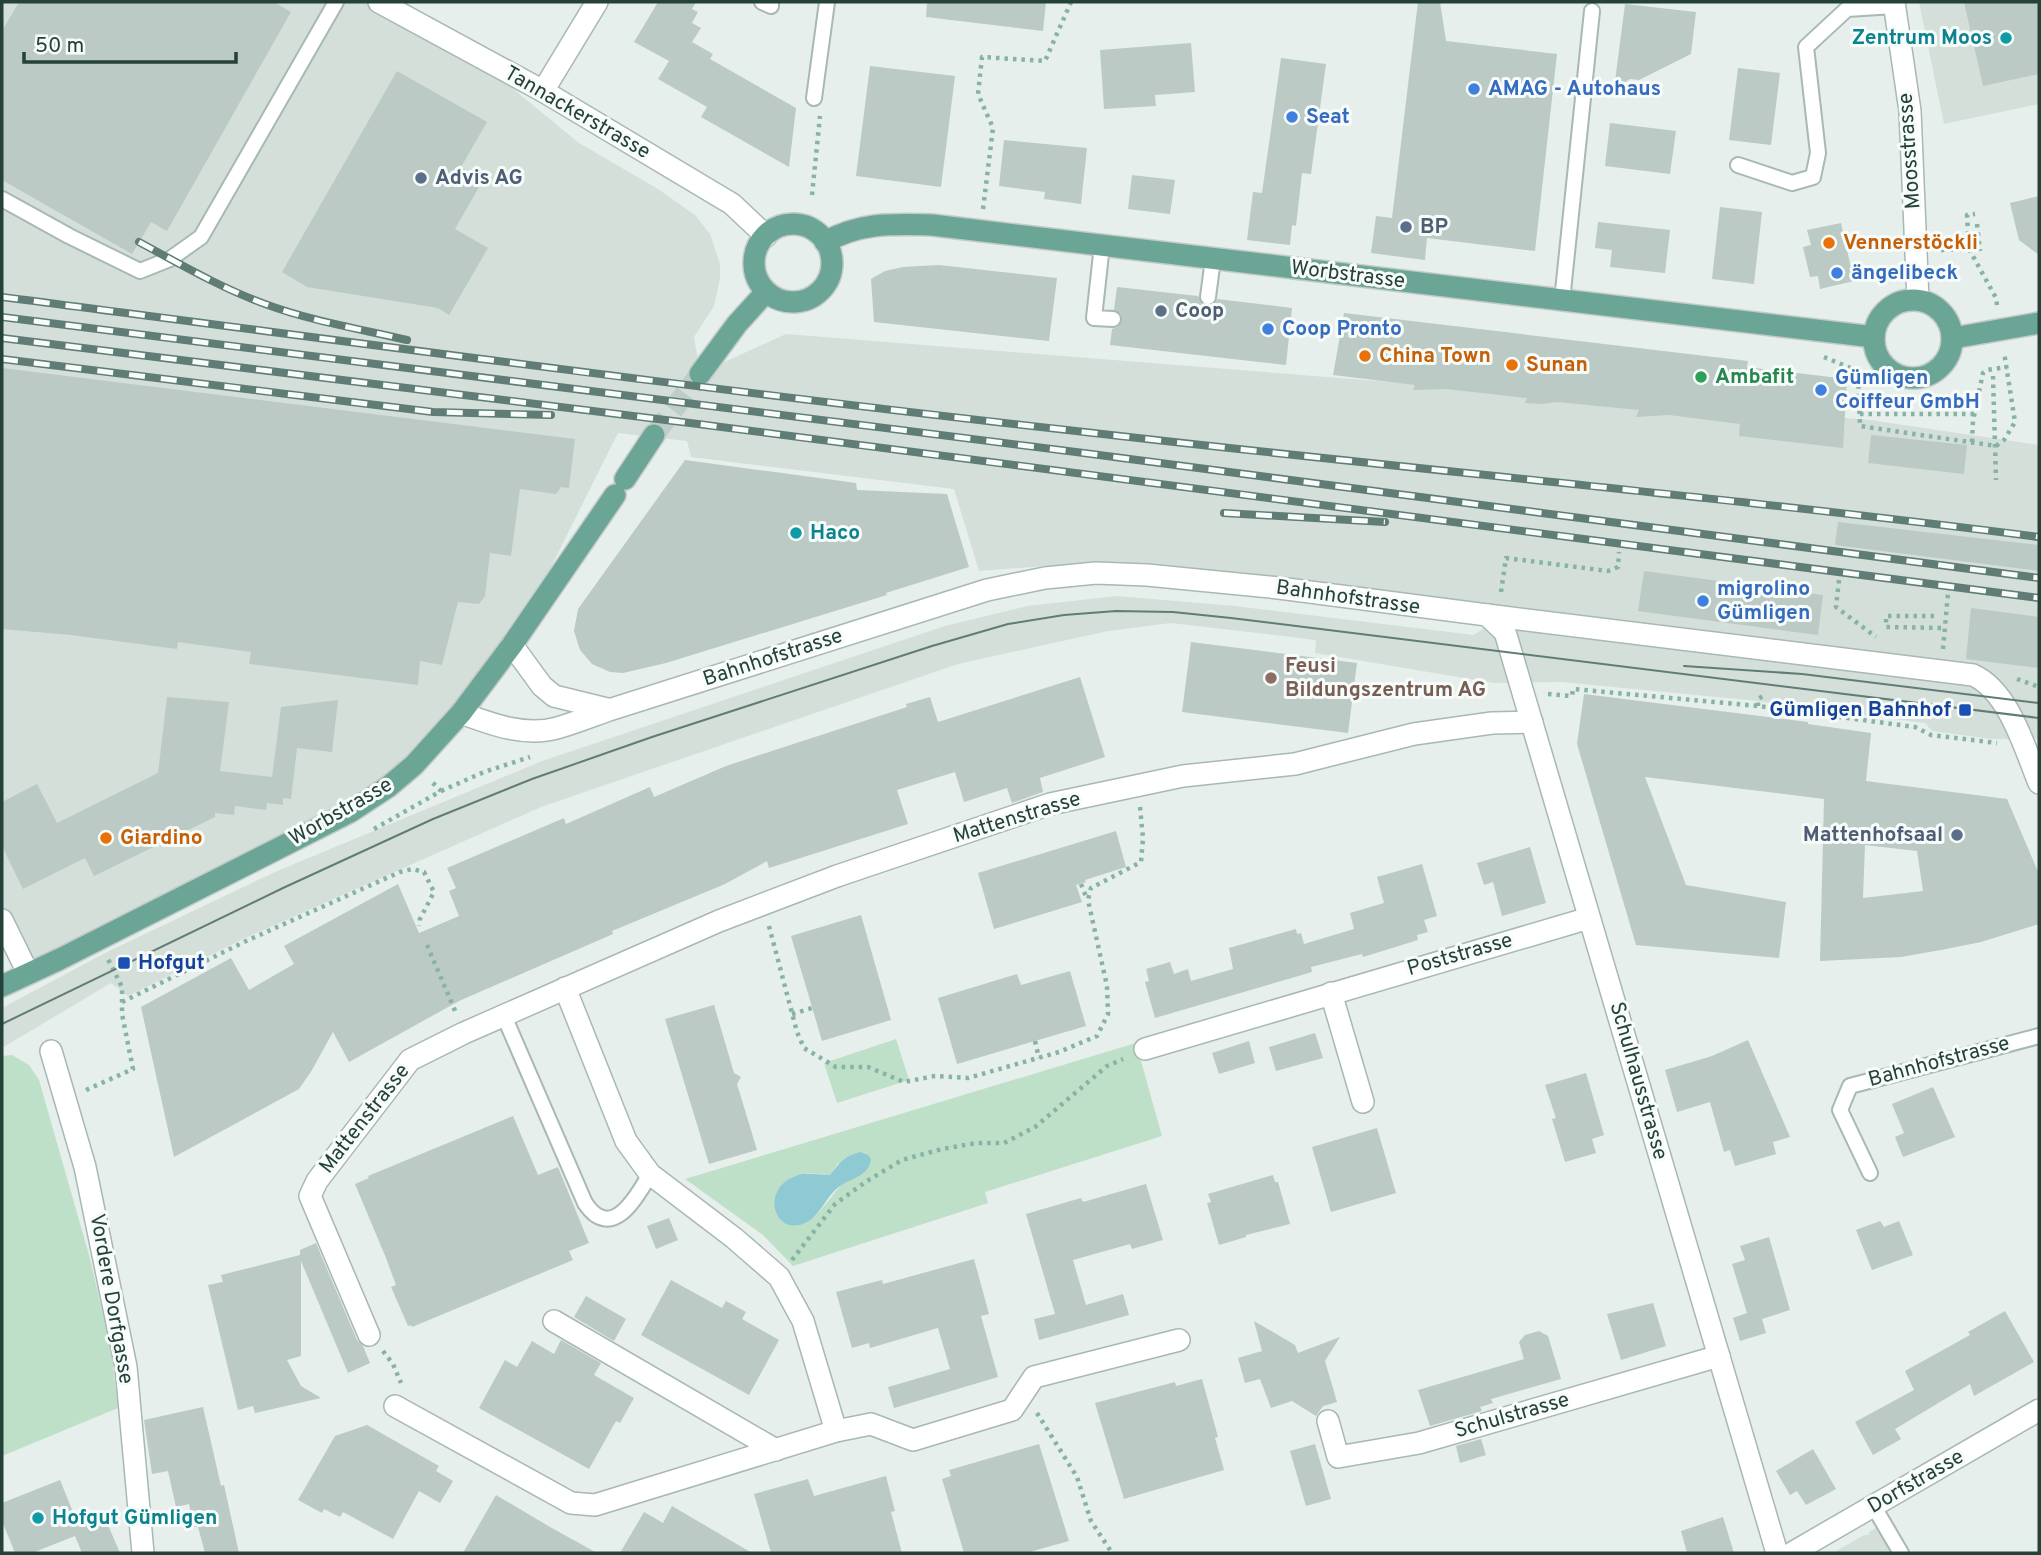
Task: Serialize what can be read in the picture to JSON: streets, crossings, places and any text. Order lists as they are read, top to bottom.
{
  "streets": {
    "main road": ["Worbstrasse"],
    "street": [
      "Tannackerstrasse",
      "Moosstrasse",
      "Bahnhofstrasse",
      "Mattenstrasse",
      "Poststrasse",
      "Schulhausstrasse",
      "Vordere Dorfgasse",
      "Schulstrasse",
      "Dorfstrasse"
    ]
  },
  "crossings": [
    ["Tannackerstrasse", "Worbstrasse"],
    ["Moosstrasse", "Worbstrasse"],
    ["Worbstrasse", "Bahnhofstrasse"],
    ["Bahnhofstrasse", "Schulhausstrasse"],
    ["Mattenstrasse", "Schulhausstrasse"],
    ["Poststrasse", "Schulhausstrasse"],
    ["Schulhausstrasse", "Schulstrasse"]
  ],
  "places": {
    "other": [
      "Zentrum Moos",
      "AMAG - Autohaus",
      "Seat",
      "Advis AG",
      "BP",
      "Vennerstöckli",
      "ängelibeck",
      "Coop",
      "Coop Pronto",
      "China Town",
      "Sunan",
      "Ambafit",
      "Gümligen Coiffeur GmbH",
      "Haco",
      "migrolino Gümligen",
      "Feusi Bildungszentrum AG",
      "Mattenhofsaal",
      "Giardino",
      "Hofgut Gümligen"
    ],
    "transit": ["Gümligen Bahnhof", "Hofgut"]
  },
  "scale_bar": "50 m"
}
